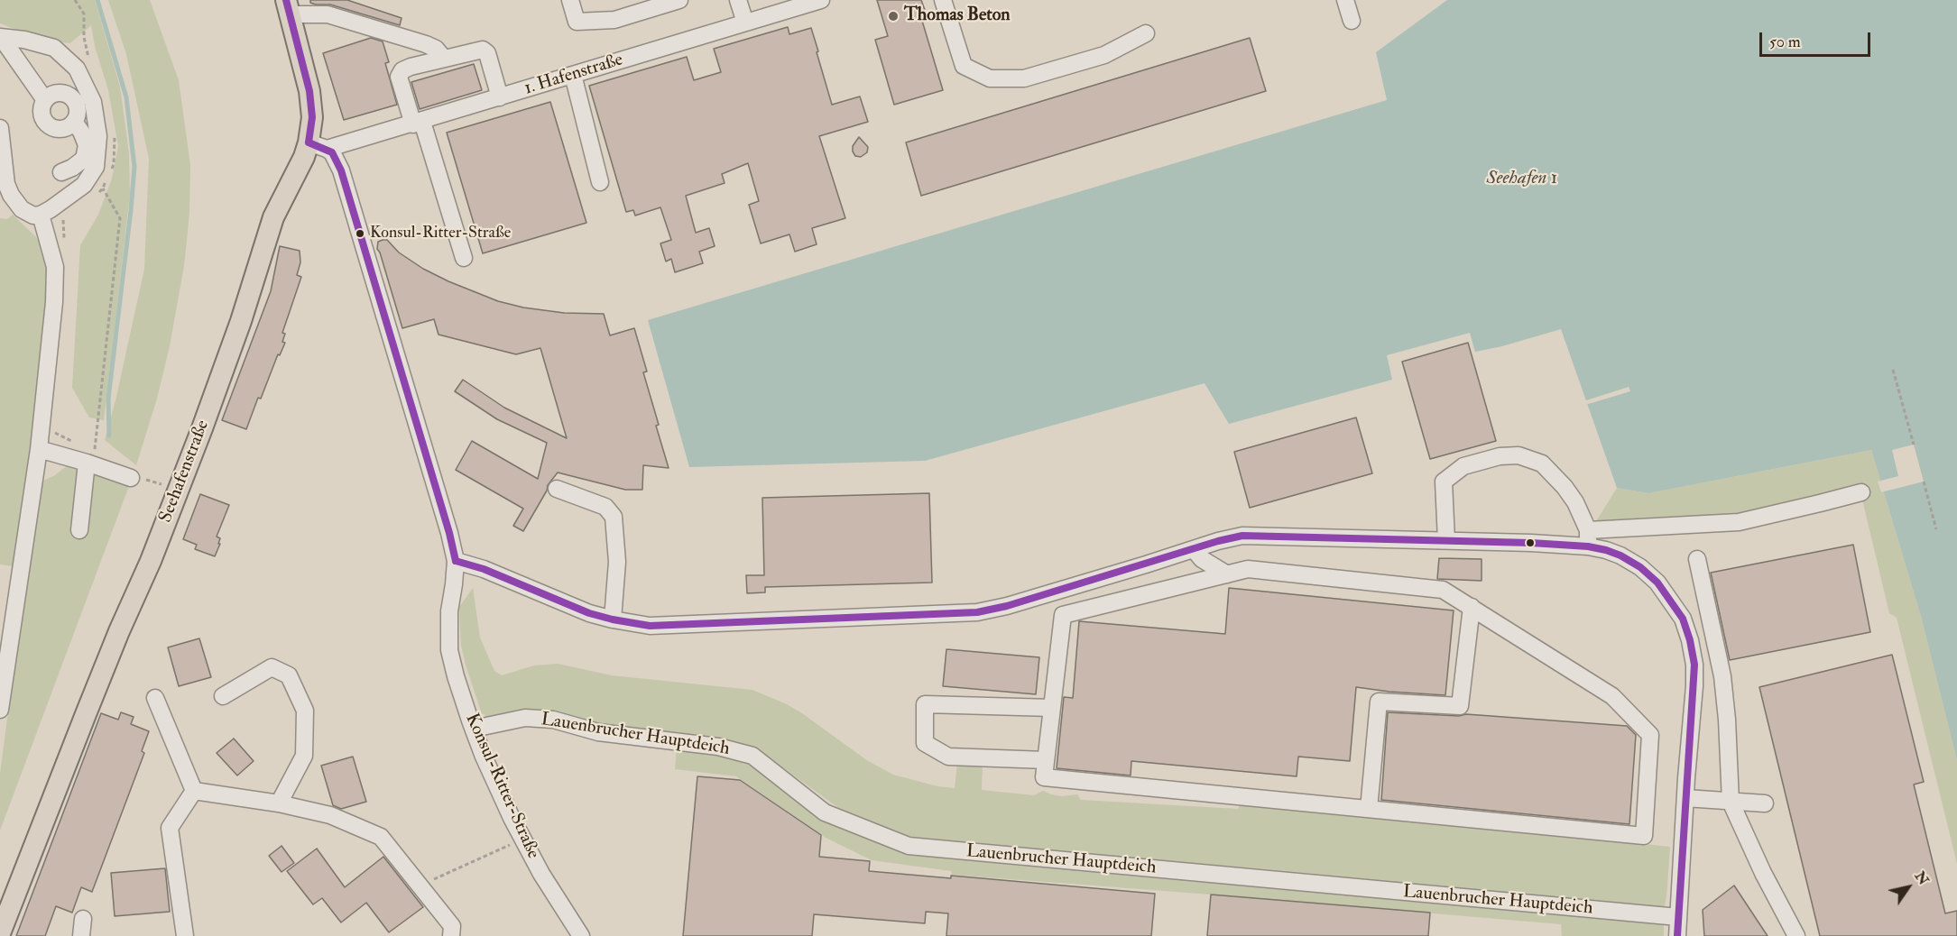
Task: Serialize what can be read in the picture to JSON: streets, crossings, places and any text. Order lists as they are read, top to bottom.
{
  "streets": {
    "main road": ["Seehafenstraße"],
    "street": ["1. Hafenstraße", "Lauenbrucher Hauptdeich", "Konsul-Ritter-Straße"]
  },
  "crossings": [
    ["1. Hafenstraße", "Seehafenstraße"],
    ["1. Hafenstraße", "Konsul-Ritter-Straße"],
    ["Seehafenstraße", "Konsul-Ritter-Straße"],
    ["Lauenbrucher Hauptdeich", "Konsul-Ritter-Straße"]
  ],
  "water": ["Seehafen 1"],
  "places": ["Thomas Beton", "Konsul-Ritter-Straße"],
  "scale_bar": "50 m",
  "north": "top right"
}
